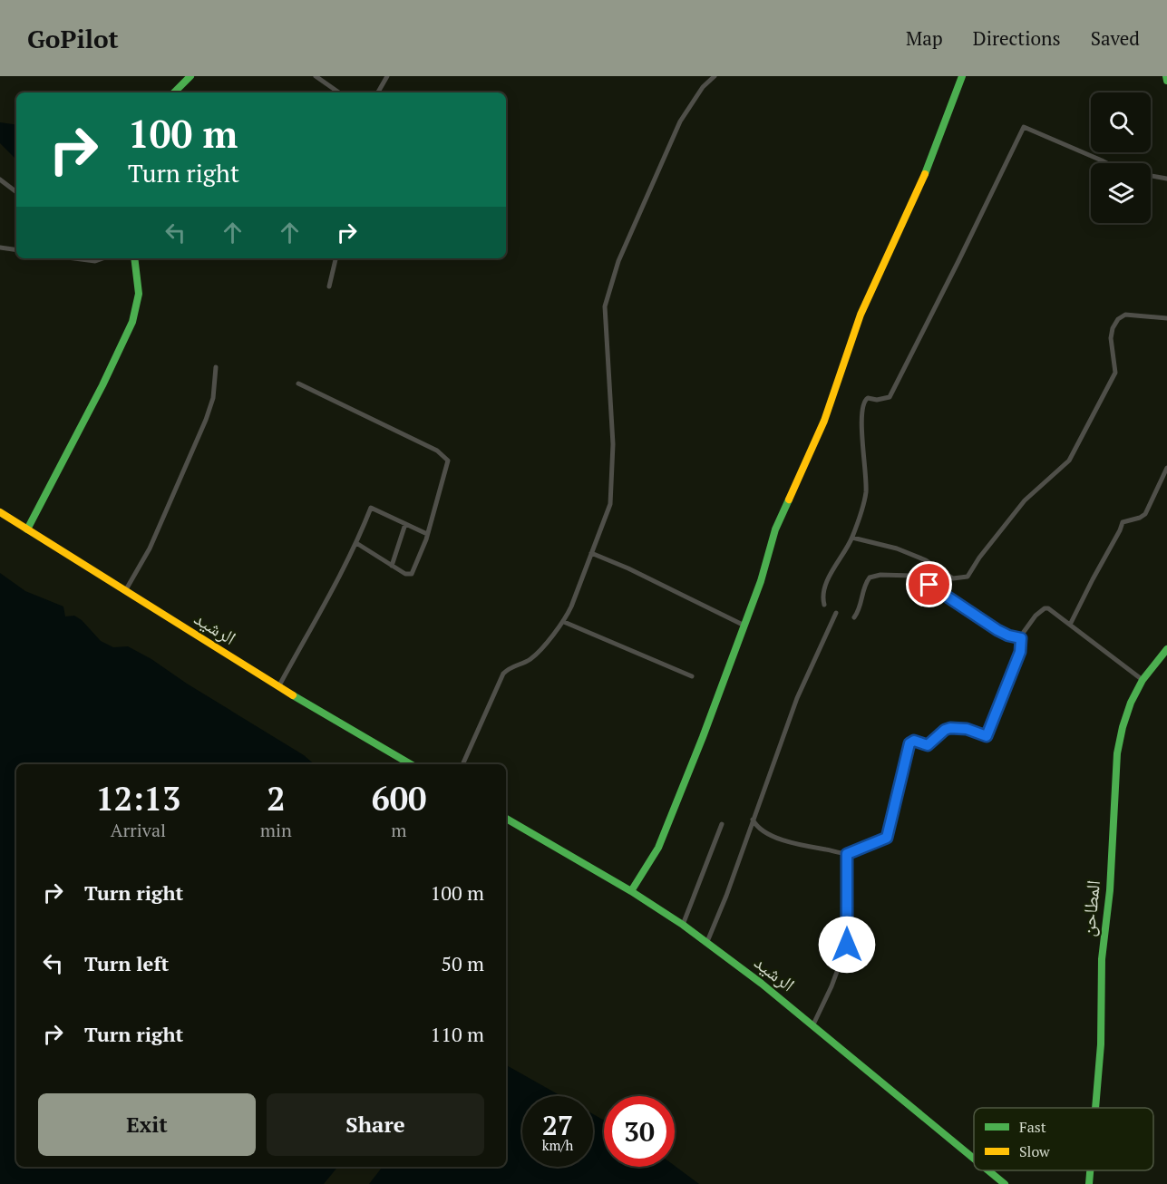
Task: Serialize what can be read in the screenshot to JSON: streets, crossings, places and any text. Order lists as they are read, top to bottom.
{
  "streets": {
    "main road": ["الرشيد", "المطاحن"]
  },
  "legend": ["Fast", "Slow"],
  "page": {
    "header": "GoPilot",
    "nav": ["Map", "Directions", "Saved"],
    "turn": ["100 m", "Turn right"],
    "eta": [
      "12:13",
      "Arrival",
      "2",
      "min",
      "600",
      "m"
    ],
    "list": [
      {
        "name": "Turn right",
        "value": "100 m"
      },
      {
        "name": "Turn left",
        "value": "50 m"
      },
      {
        "name": "Turn right",
        "value": "110 m"
      }
    ],
    "buttons": ["Exit", "Share"],
    "speed": "27 km/h",
    "limit": "30"
  }
}
